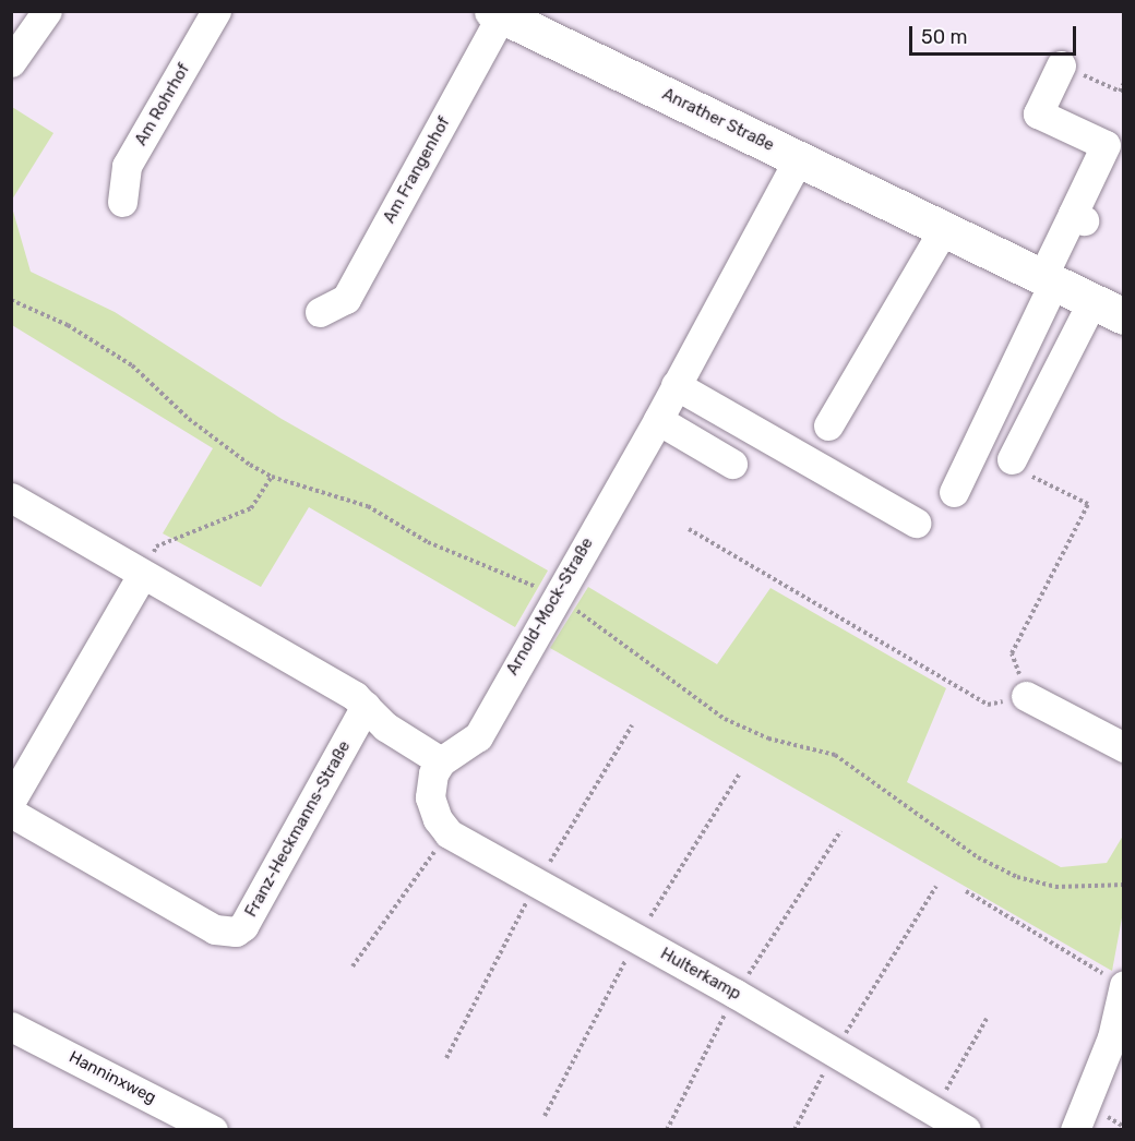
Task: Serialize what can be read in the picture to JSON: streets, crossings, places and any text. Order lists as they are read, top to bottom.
{
  "streets": {
    "main road": ["Anrather Straße"],
    "street": [
      "Am Rohrhof",
      "Am Frangenhof",
      "Arnold-Mock-Straße",
      "Franz-Heckmanns-Straße",
      "Hulterkamp",
      "Hanninxweg"
    ]
  },
  "crossings": [
    ["Anrather Straße", "Am Frangenhof"],
    ["Anrather Straße", "Arnold-Mock-Straße"]
  ],
  "scale_bar": "50 m"
}
